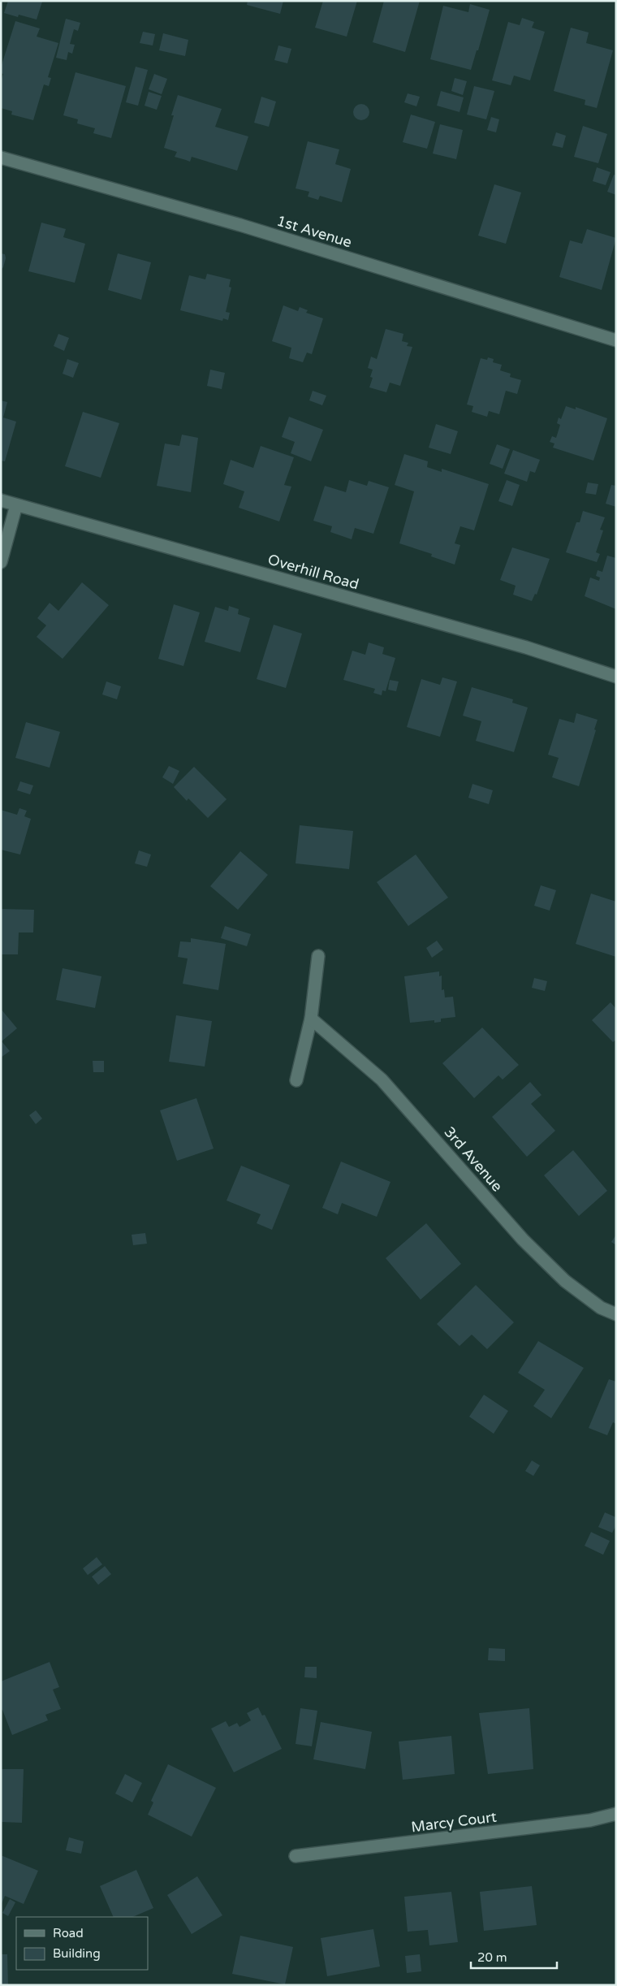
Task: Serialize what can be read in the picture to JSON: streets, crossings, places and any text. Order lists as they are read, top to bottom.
{
  "streets": {
    "street": [
      "1st Avenue",
      "Overhill Road",
      "3rd Avenue",
      "Marcy Court"
    ]
  },
  "legend": ["Road", "Building"],
  "scale_bar": "20 m"
}
